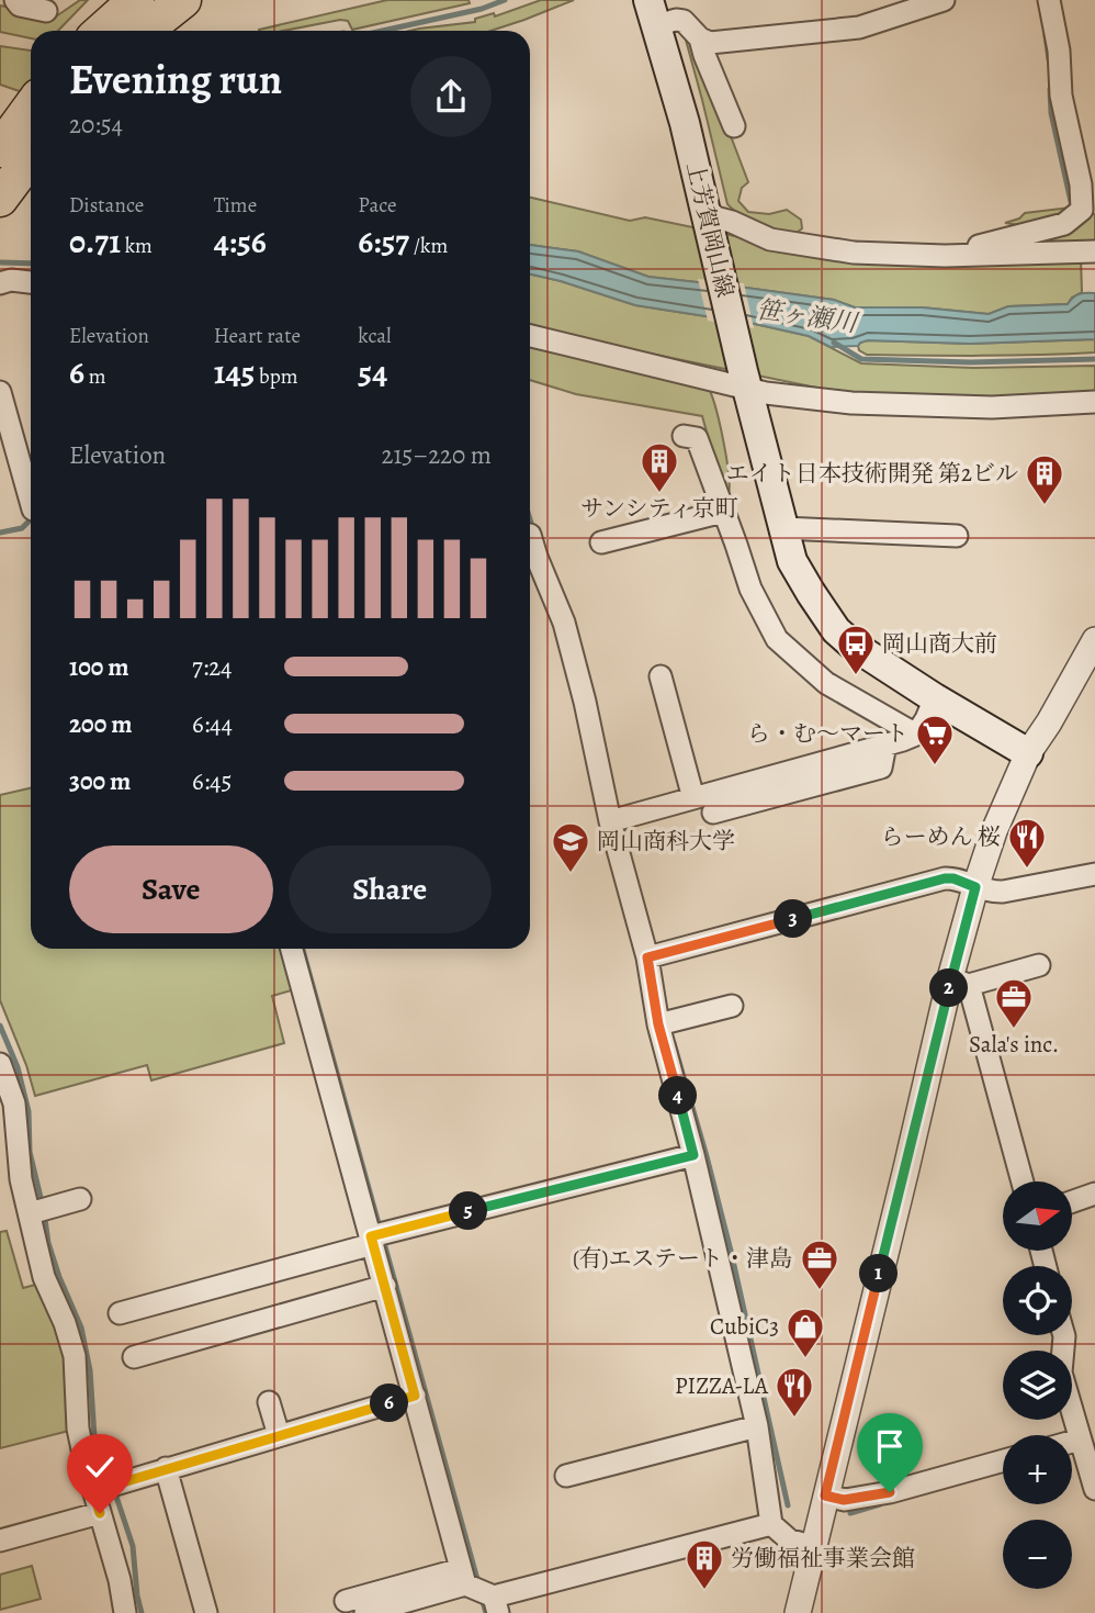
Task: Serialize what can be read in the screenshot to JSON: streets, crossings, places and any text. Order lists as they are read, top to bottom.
{
  "streets": {
    "main road": ["上芳賀岡山線"]
  },
  "water": ["笹ヶ瀬川"],
  "places": {
    "building": ["サンシティ京町", "エイト日本技術開発 第2ビル", "労働福祉事業会館"],
    "bus stop": ["岡山商大前"],
    "supermarket": ["ら・む〜マート"],
    "restaurant": ["らーめん 桜", "PIZZA-LA"],
    "school or university": ["岡山商科大学"],
    "office": ["Sala's inc.", "(有)エステート・津島"],
    "shop": ["CubiC3"]
  },
  "north": "right",
  "page": {
    "heading": ["Evening run", "20:54"],
    "stats": [
      ["Distance", "0.71 km"],
      ["Time", "4:56"],
      ["Pace", "6:57 /km"],
      ["Elevation", "6 m"],
      ["Heart rate", "145 bpm"],
      ["kcal", "54"]
    ],
    "chart": ["Elevation", "215–220 m"],
    "list": [
      {
        "name": "100 m",
        "note": "7:24"
      },
      {
        "name": "200 m",
        "note": "6:44"
      },
      {
        "name": "300 m",
        "note": "6:45"
      }
    ],
    "buttons": ["Save", "Share"],
    "pins": [
      "3",
      "2",
      "4",
      "5",
      "1",
      "6"
    ],
    "map_buttons": ["+", "−"]
  }
}
